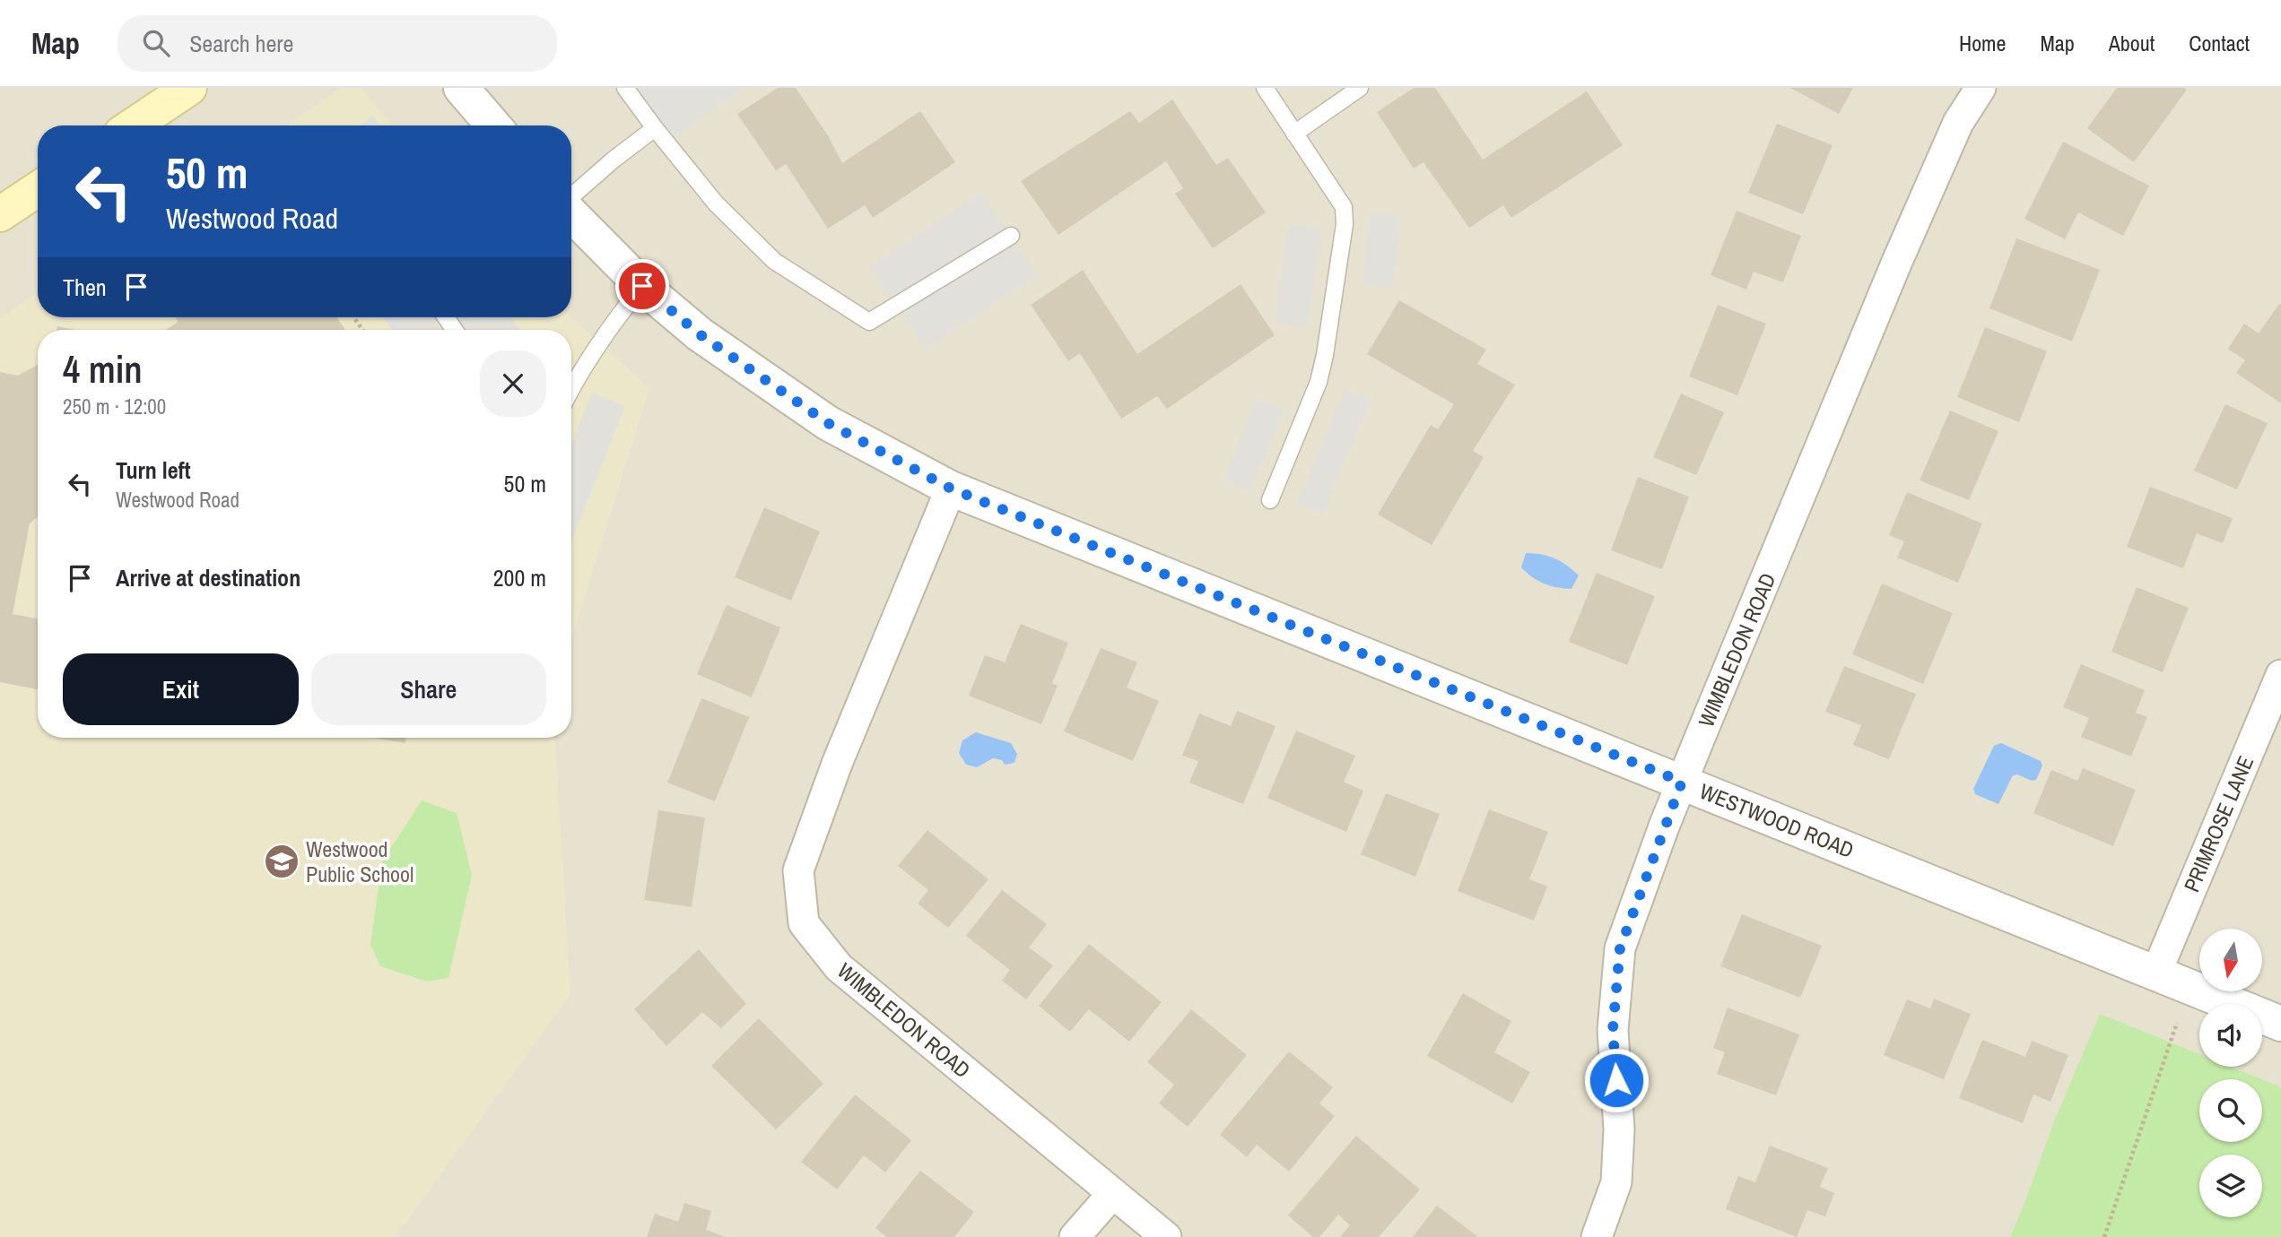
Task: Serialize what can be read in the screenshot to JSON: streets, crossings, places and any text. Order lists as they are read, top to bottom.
{
  "streets": {
    "street": ["WIMBLEDON ROAD", "WESTWOOD ROAD", "PRIMROSE LANE"]
  },
  "crossings": [
    ["WIMBLEDON ROAD", "WESTWOOD ROAD"],
    ["WESTWOOD ROAD", "PRIMROSE LANE"]
  ],
  "places": {
    "school or university": ["Westwood Public School"]
  },
  "north": "bottom",
  "page": {
    "header": "Map",
    "search": "Search here",
    "nav": [
      "Home",
      "Map",
      "About",
      "Contact"
    ],
    "turn": ["50 m", "Westwood Road"],
    "then": "Then",
    "heading": ["4 min", "250 m · 12:00"],
    "list": [
      {
        "name": "Turn left",
        "note": "Westwood Road",
        "value": "50 m"
      },
      {
        "name": "Arrive at destination",
        "value": "200 m"
      }
    ],
    "buttons": ["Exit", "Share"]
  }
}
